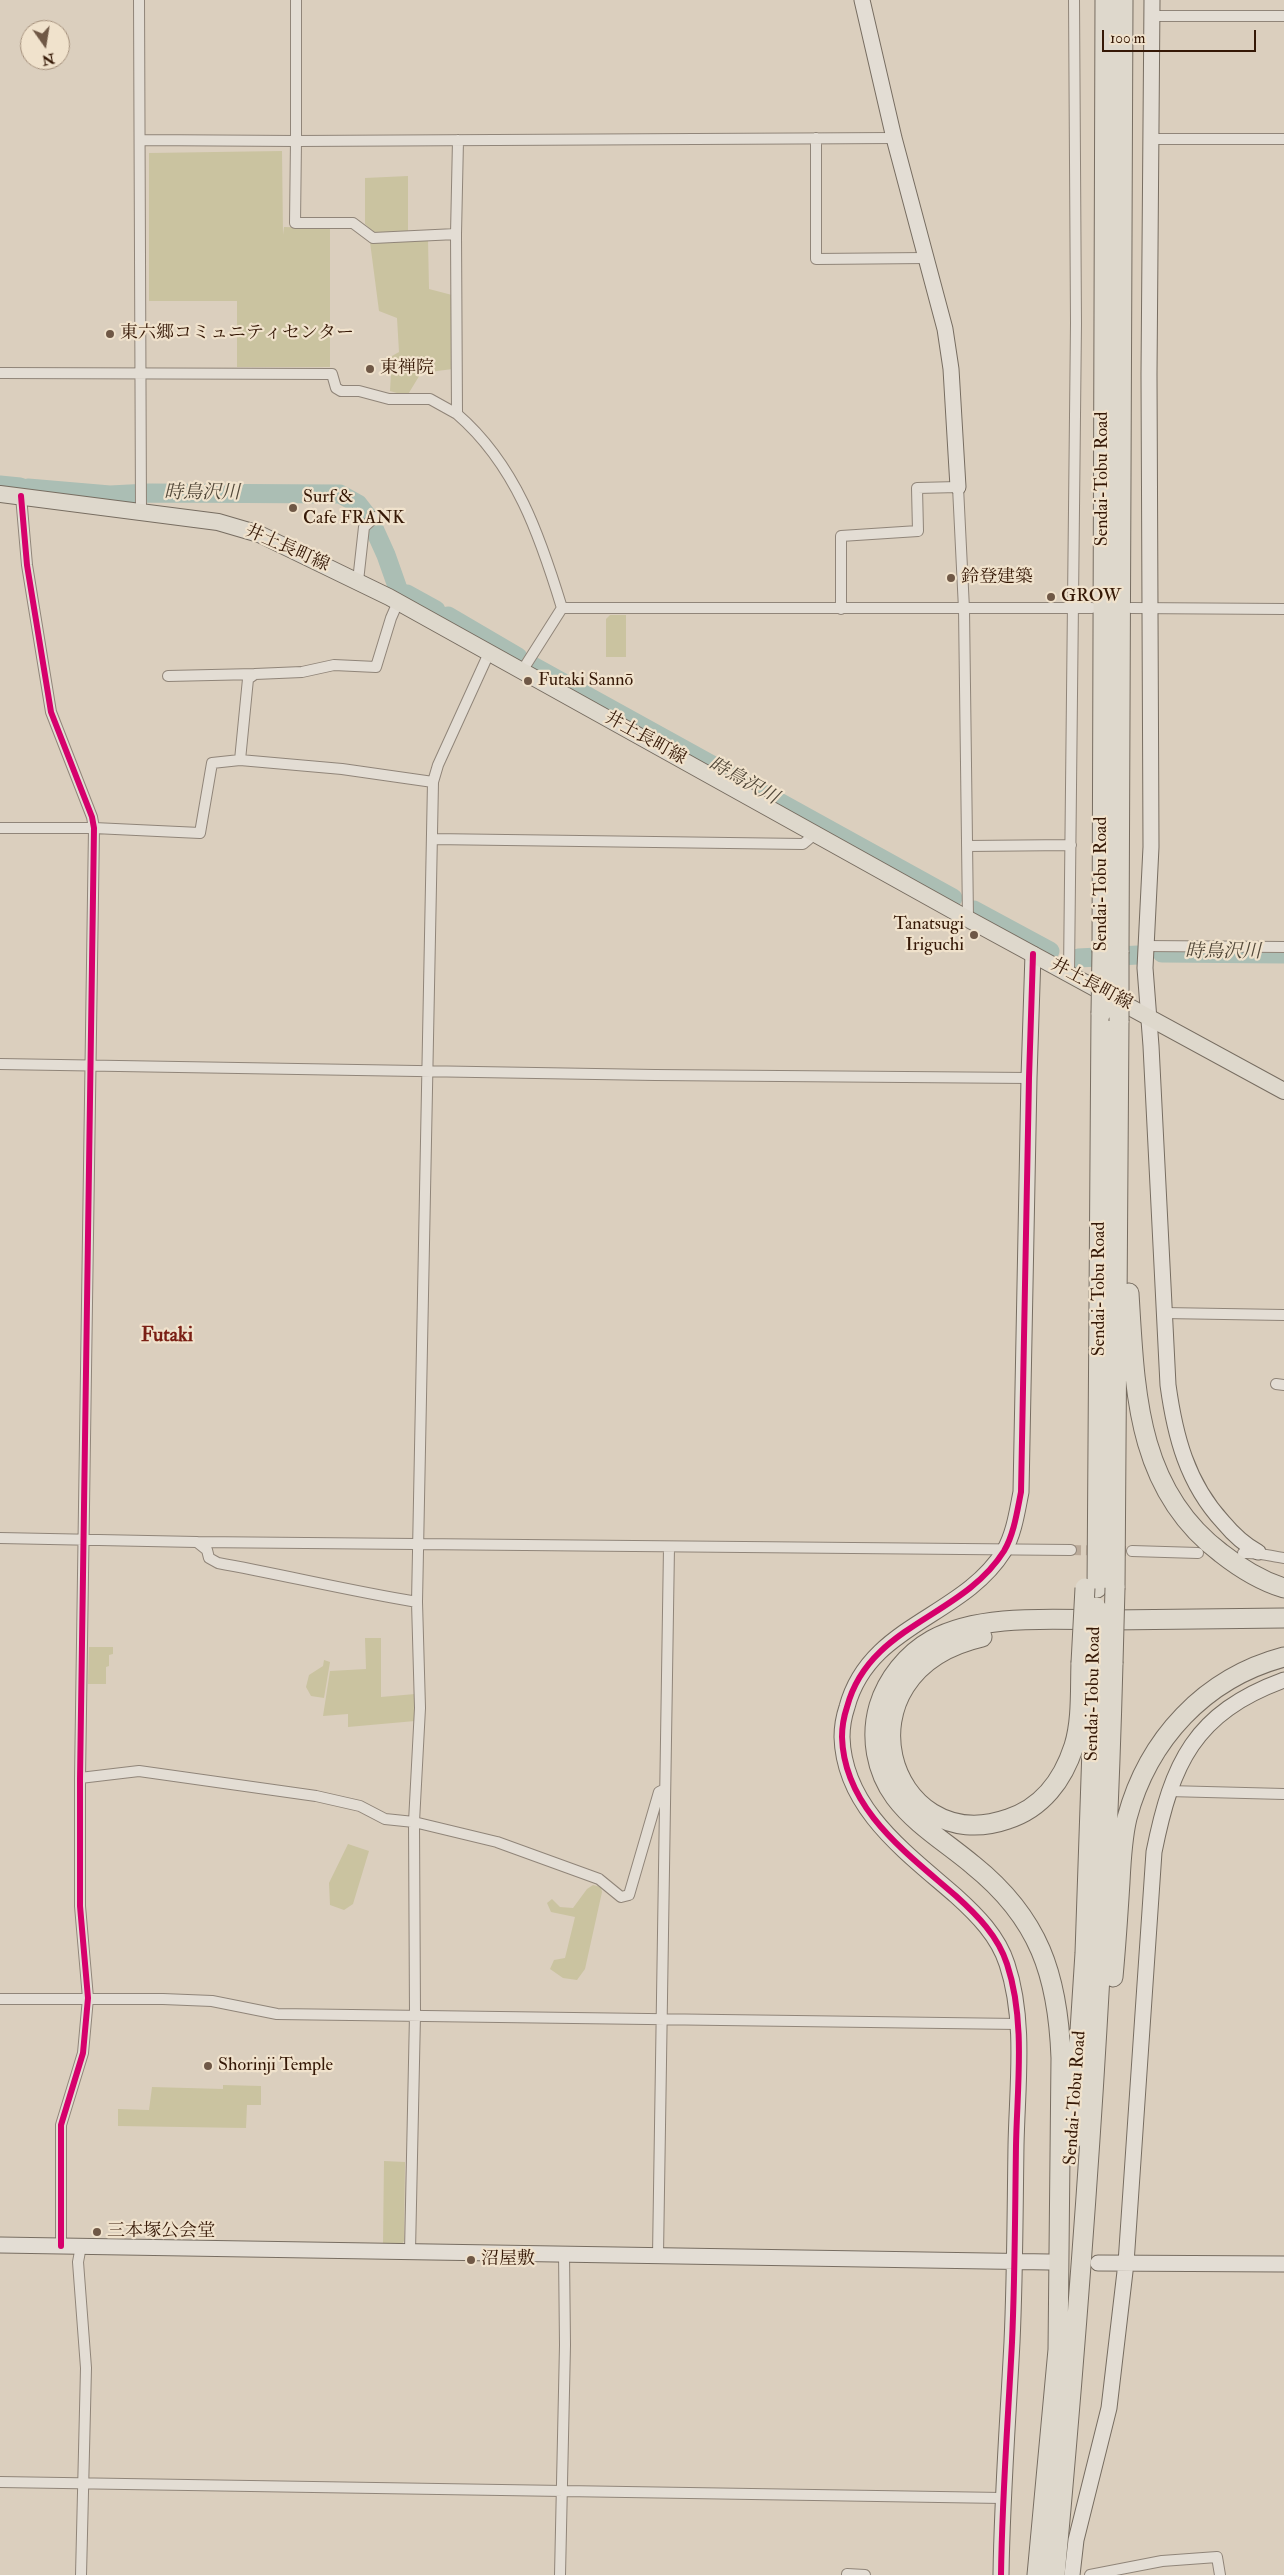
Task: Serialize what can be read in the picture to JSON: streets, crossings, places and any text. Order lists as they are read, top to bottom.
{
  "streets": {
    "highway": ["Sendai-Tobu Road"],
    "main road": ["井土長町線"]
  },
  "districts": ["Futaki"],
  "water": ["時鳥沢川"],
  "places": [
    "東六郷コミュニティセンター",
    "東禅院",
    "Surf & Cafe FRANK",
    "鈴登建築",
    "GROW",
    "Futaki Sannō",
    "Tanatsugi Iriguchi",
    "Shorinji Temple",
    "三本塚公会堂",
    "沼屋敷"
  ],
  "scale_bar": "100 m",
  "north": "bottom"
}
